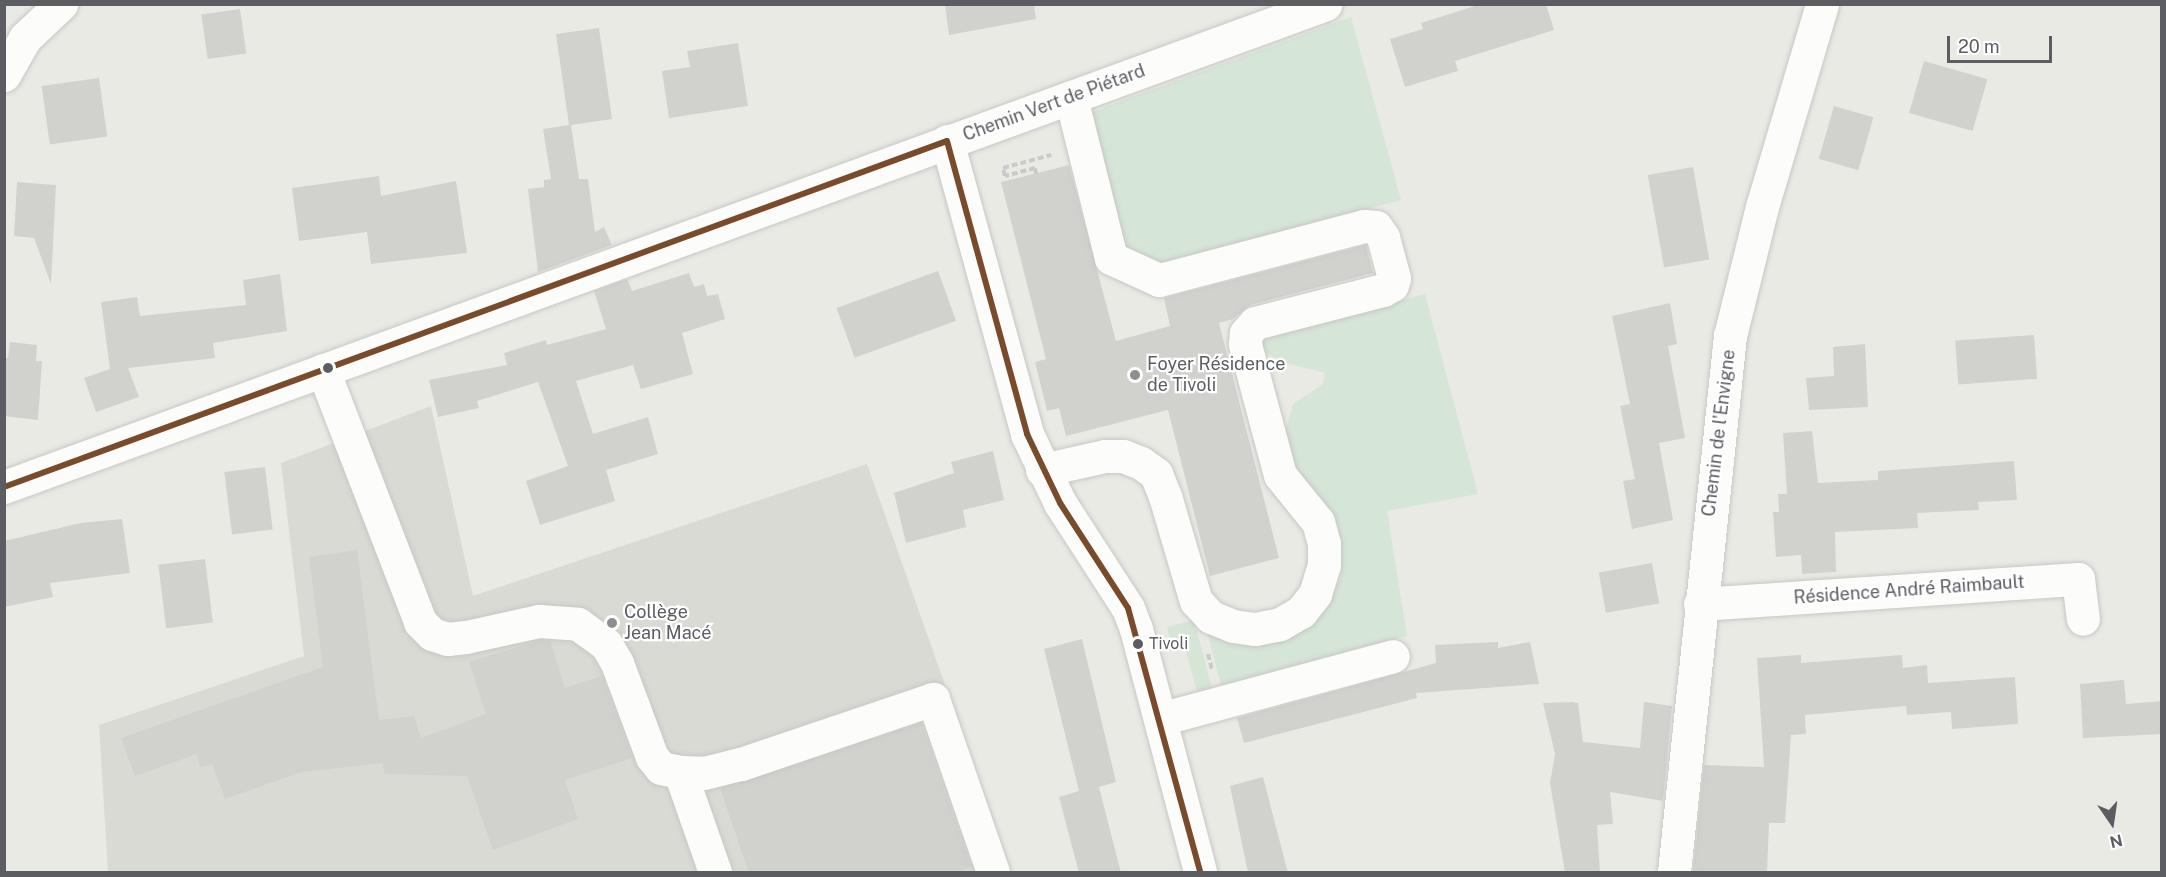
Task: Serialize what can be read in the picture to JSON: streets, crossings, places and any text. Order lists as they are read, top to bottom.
{
  "streets": {
    "street": ["Chemin Vert de Piétard", "Chemin de l'Envigne", "Résidence André Raimbault"]
  },
  "crossings": [
    ["Chemin de l'Envigne", "Résidence André Raimbault"]
  ],
  "places": ["Foyer Résidence de Tivoli", "Collège Jean Macé", "Tivoli"],
  "scale_bar": "20 m",
  "north": "bottom"
}
